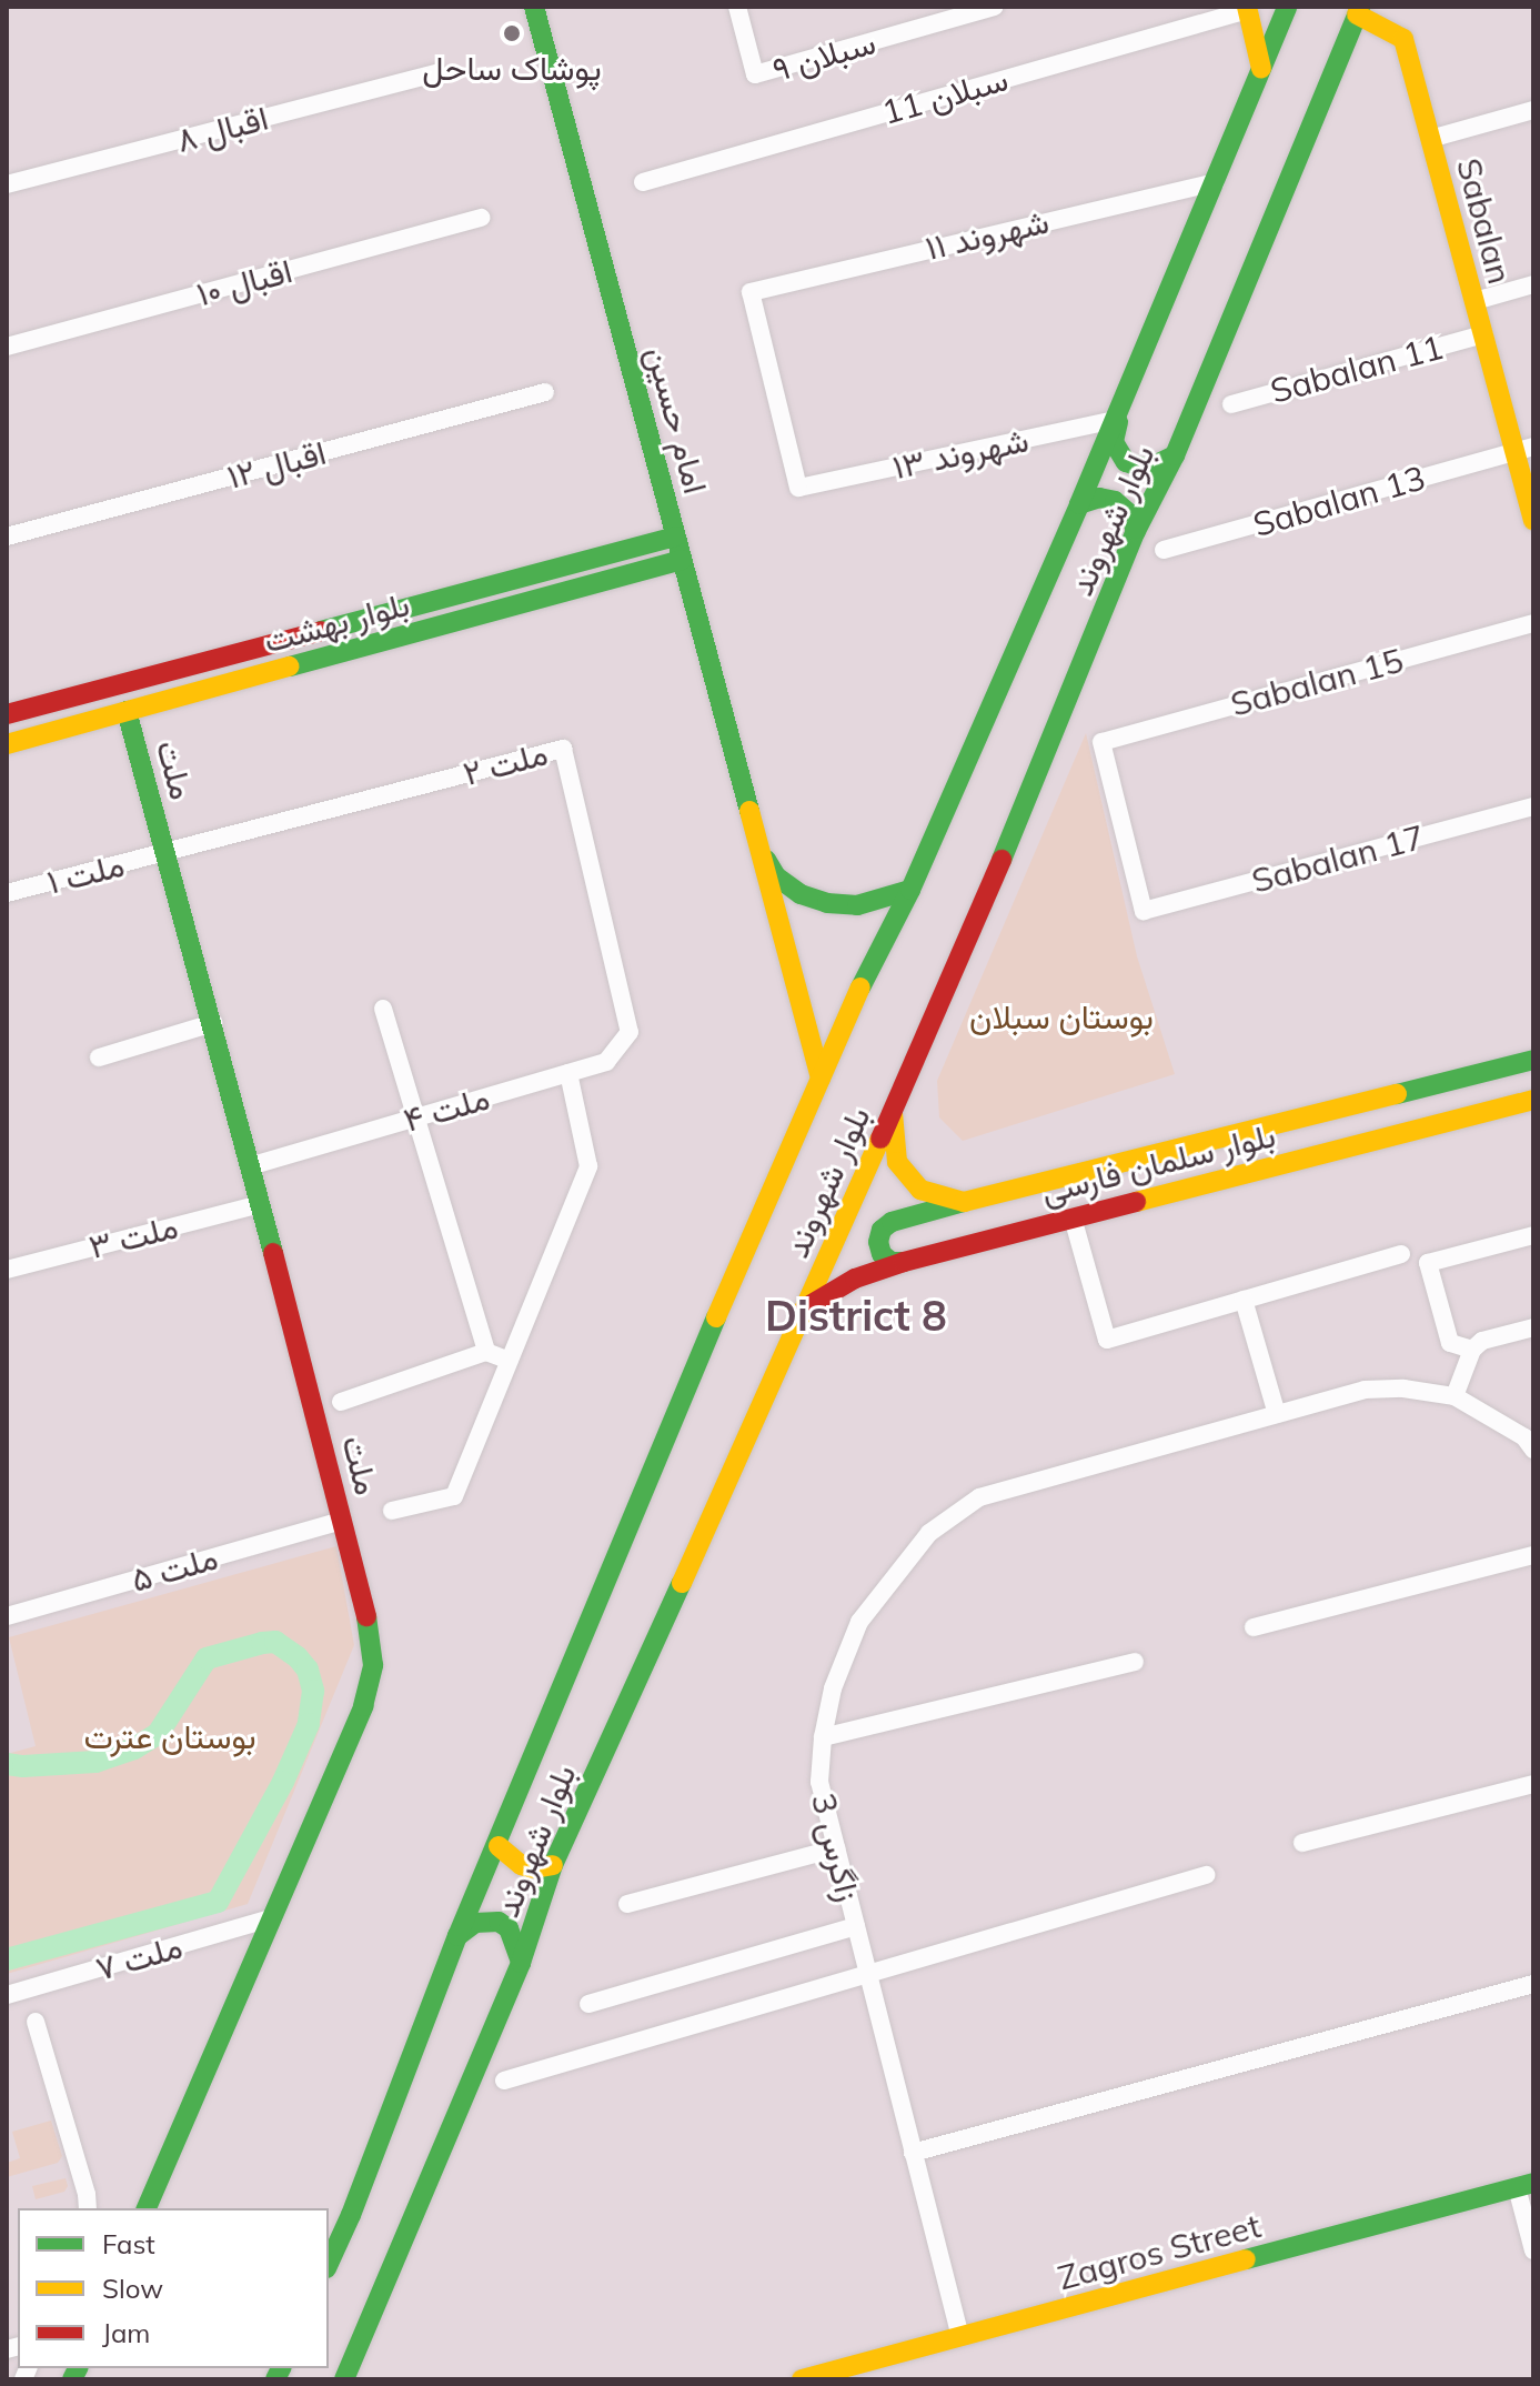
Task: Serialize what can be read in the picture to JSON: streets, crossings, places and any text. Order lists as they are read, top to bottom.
{
  "streets": {
    "main road": [
      "Sabalan",
      "امام حسین",
      "بلوار شهروند",
      "بلوار بهشت",
      "ملت",
      "بلوار سلمان فارسی",
      "Zagros Street"
    ],
    "street": [
      "سبلان ۹",
      "سبلان 11",
      "اقبال ۸",
      "شهروند ۱۱",
      "اقبال ۱۰",
      "Sabalan 11",
      "شهروند ۱۳",
      "اقبال ۱۲",
      "Sabalan 13",
      "Sabalan 15",
      "ملت ۲",
      "Sabalan 17",
      "ملت ۱",
      "ملت ۴",
      "ملت ۳",
      "ملت ۵",
      "زاگرس 3",
      "ملت ۷"
    ]
  },
  "crossings": [
    ["Sabalan", "Sabalan 11"],
    ["Sabalan", "Sabalan 13"],
    ["Sabalan", "بلوار شهروند"],
    ["شهروند ۱۱", "شهروند ۱۳"],
    ["شهروند ۱۱", "بلوار شهروند"],
    ["امام حسین", "بلوار شهروند"],
    ["امام حسین", "بلوار بهشت"],
    ["شهروند ۱۳", "بلوار شهروند"],
    ["بلوار شهروند", "بلوار سلمان فارسی"],
    ["بلوار بهشت", "ملت"],
    ["Sabalan 15", "Sabalan 17"],
    ["ملت ۲", "ملت"],
    ["ملت ۲", "ملت ۱"],
    ["ملت ۲", "ملت ۴"],
    ["ملت", "ملت ۱"],
    ["ملت", "ملت ۴"],
    ["ملت", "ملت ۳"],
    ["ملت", "ملت ۵"],
    ["ملت", "ملت ۷"],
    ["زاگرس 3", "Zagros Street"]
  ],
  "districts": ["District 8"],
  "parks": ["بوستان سبلان", "بوستان عترت"],
  "places": ["پوشاک ساحل"],
  "legend": ["Fast", "Slow", "Jam"]
}
